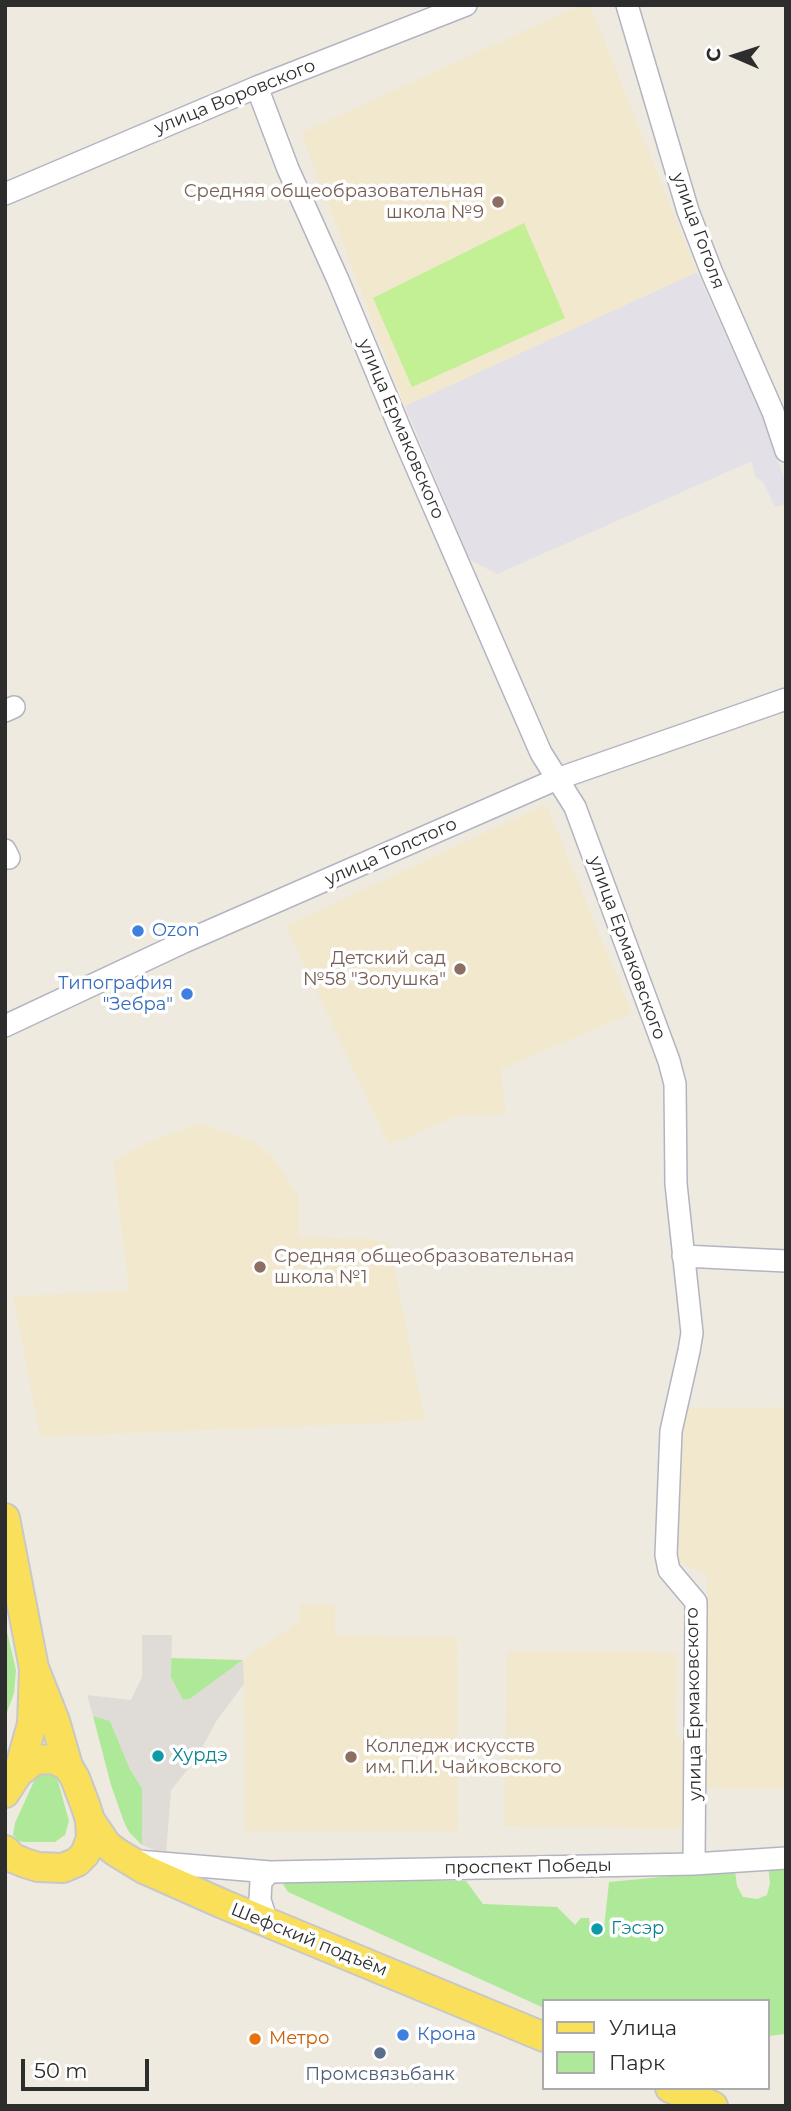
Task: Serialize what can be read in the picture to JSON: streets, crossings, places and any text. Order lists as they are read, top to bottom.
{
  "streets": {
    "main road": ["Шефский подъём"],
    "street": [
      "улица Воровского",
      "улица Гоголя",
      "улица Ермаковского",
      "улица Толстого",
      "проспект Победы"
    ]
  },
  "crossings": [
    ["улица Воровского", "улица Ермаковского"],
    ["улица Ермаковского", "улица Толстого"],
    ["улица Ермаковского", "проспект Победы"],
    ["проспект Победы", "Шефский подъём"]
  ],
  "places": [
    "Средняя общеобразовательная школа №9",
    "Ozon",
    "Детский сад №58 \"Золушка\"",
    "Типография \"Зебра\"",
    "Средняя общеобразовательная школа №1",
    "Хурдэ",
    "Колледж искусств им. П.И. Чайковского",
    "Гэсэр",
    "Крона",
    "Метро",
    "Промсвязьбанк"
  ],
  "legend": ["Улица", "Парк"],
  "scale_bar": "50 m",
  "north": "left"
}
